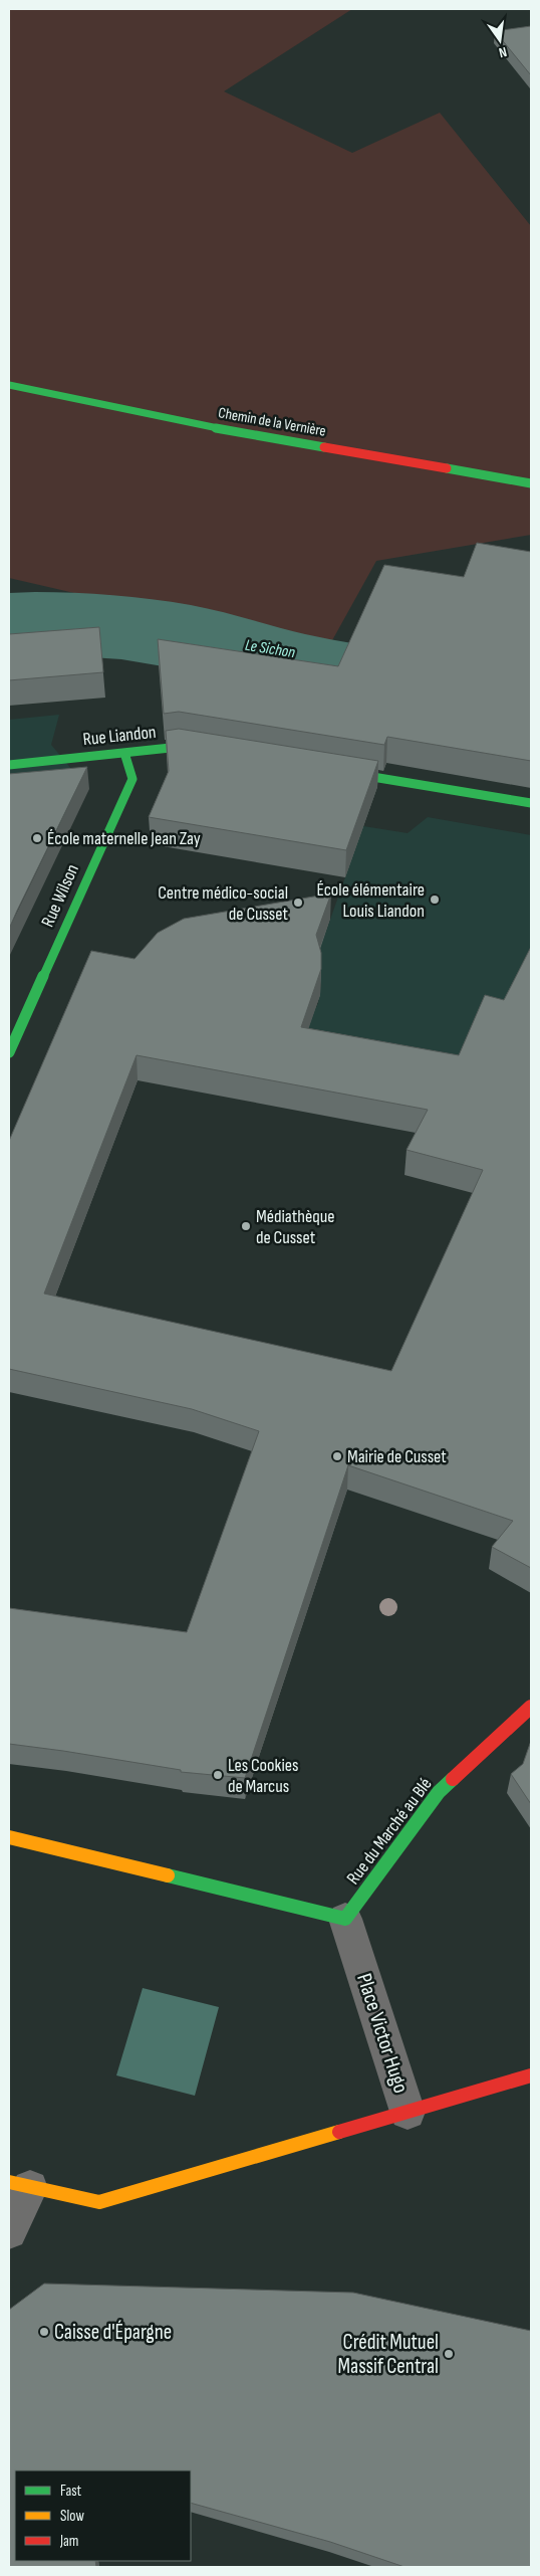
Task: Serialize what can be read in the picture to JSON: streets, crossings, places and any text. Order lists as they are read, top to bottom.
{
  "streets": {
    "street": [
      "Chemin de la Vernière",
      "Rue Liandon",
      "Rue Wilson",
      "Rue du Marché au Blé",
      "Place Victor Hugo"
    ]
  },
  "crossings": [
    ["Rue Liandon", "Rue Wilson"],
    ["Rue du Marché au Blé", "Place Victor Hugo"]
  ],
  "water": ["Le Sichon"],
  "places": [
    "École maternelle Jean Zay",
    "École élémentaire Louis Liandon",
    "Centre médico-social de Cusset",
    "Médiathèque de Cusset",
    "Mairie de Cusset",
    "Les Cookies de Marcus",
    "Caisse d'Épargne",
    "Crédit Mutuel Massif Central"
  ],
  "legend": ["Fast", "Slow", "Jam"],
  "north": "bottom"
}
